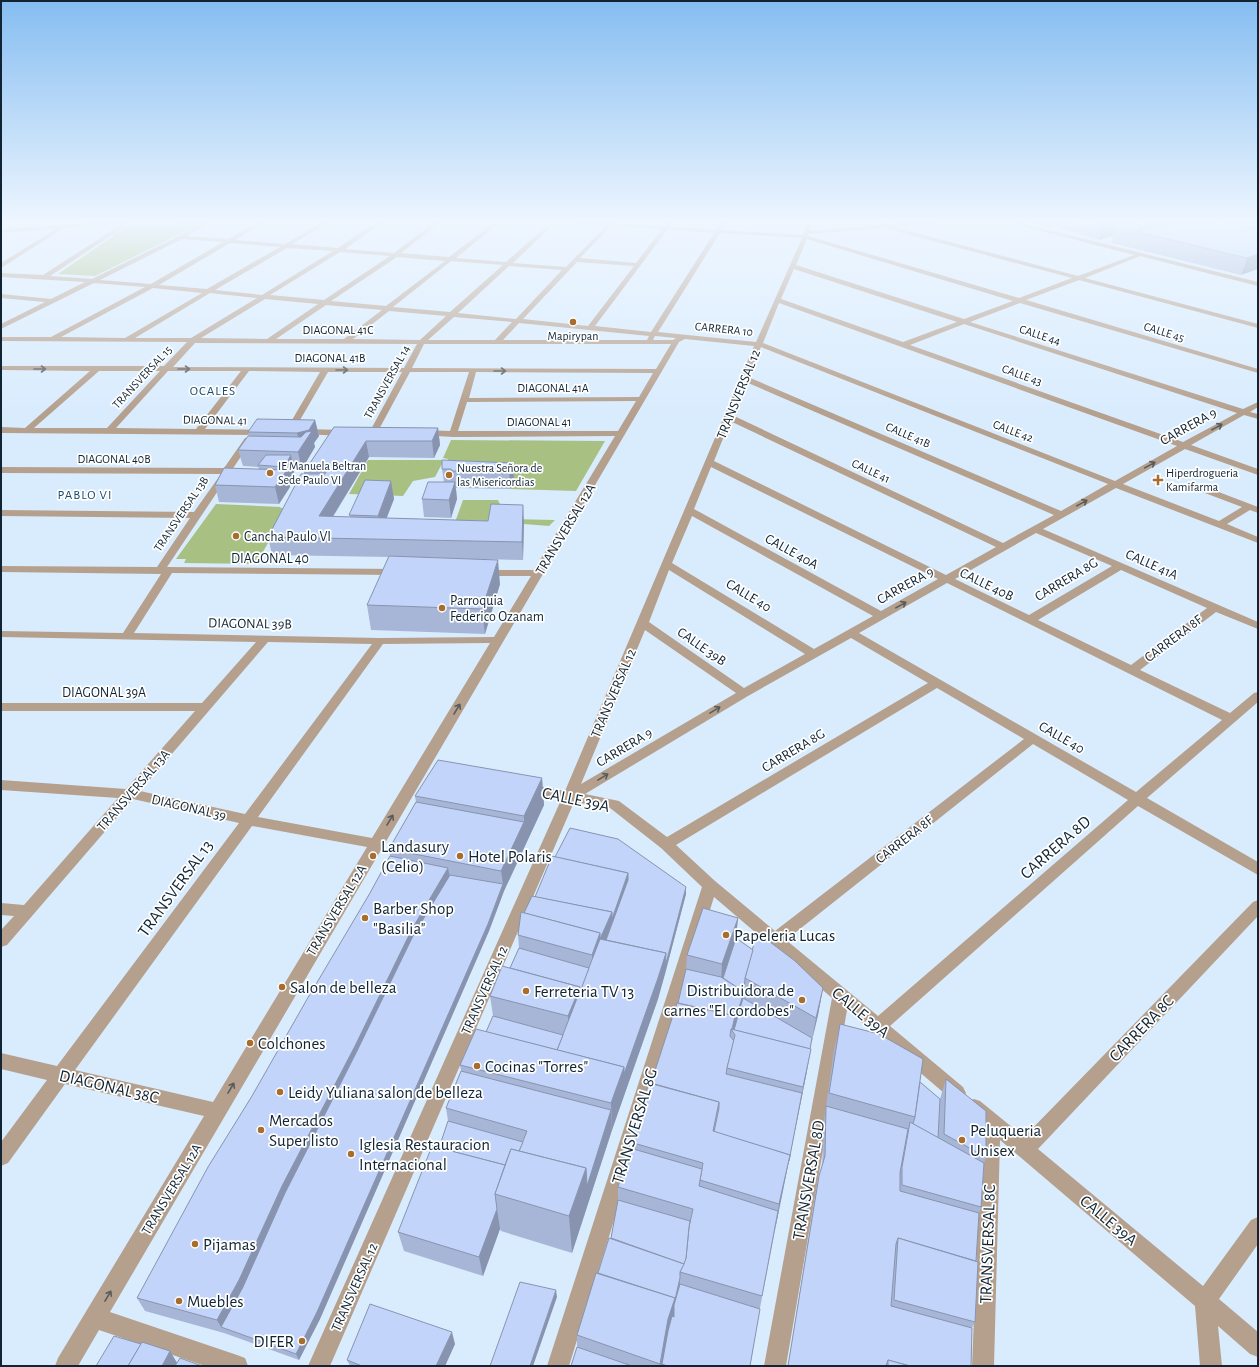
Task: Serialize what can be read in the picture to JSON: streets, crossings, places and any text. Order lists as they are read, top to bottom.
{
  "streets": {
    "street": [
      "CARRERA 10",
      "DIAGONAL 41C",
      "CALLE 45",
      "CALLE 44",
      "DIAGONAL 41B",
      "CALLE 43",
      "TRANSVERSAL 15",
      "TRANSVERSAL 14",
      "DIAGONAL 41A",
      "TRANSVERSAL 12",
      "DIAGONAL 41",
      "CARRERA 9",
      "CALLE 42",
      "CALLE 41B",
      "DIAGONAL 40B",
      "CALLE 41",
      "TRANSVERSAL 13B",
      "TRANSVERSAL 12A",
      "CALLE 40A",
      "DIAGONAL 40",
      "CALLE 41A",
      "CARRERA 8G",
      "CALLE 40B",
      "CALLE 40",
      "DIAGONAL 39B",
      "CARRERA 8F",
      "CALLE 39B",
      "DIAGONAL 39A",
      "TRANSVERSAL 13A",
      "CALLE 39A",
      "DIAGONAL 39",
      "CARRERA 8D",
      "TRANSVERSAL 13",
      "CARRERA 8C",
      "DIAGONAL 38C",
      "TRANSVERSAL 8G",
      "TRANSVERSAL 8D",
      "TRANSVERSAL 8C"
    ]
  },
  "crossings": [
    ["CARRERA 10", "DIAGONAL 41C"],
    ["CARRERA 10", "TRANSVERSAL 12"],
    ["CARRERA 10", "CALLE 42"],
    ["CARRERA 10", "TRANSVERSAL 12A"],
    ["DIAGONAL 41C", "TRANSVERSAL 15"],
    ["DIAGONAL 41C", "TRANSVERSAL 14"],
    ["DIAGONAL 41C", "TRANSVERSAL 12A"],
    ["CALLE 44", "CARRERA 9"],
    ["DIAGONAL 41B", "TRANSVERSAL 15"],
    ["DIAGONAL 41B", "TRANSVERSAL 14"],
    ["DIAGONAL 41B", "TRANSVERSAL 12A"],
    ["CALLE 43", "TRANSVERSAL 12"],
    ["CALLE 43", "CARRERA 9"],
    ["TRANSVERSAL 15", "DIAGONAL 41"],
    ["TRANSVERSAL 14", "DIAGONAL 41"],
    ["DIAGONAL 41A", "TRANSVERSAL 12A"],
    ["TRANSVERSAL 12", "CARRERA 9"],
    ["TRANSVERSAL 12", "CALLE 42"],
    ["TRANSVERSAL 12", "CALLE 41B"],
    ["TRANSVERSAL 12", "CALLE 41"],
    ["TRANSVERSAL 12", "CALLE 40A"],
    ["TRANSVERSAL 12", "CALLE 40B"],
    ["TRANSVERSAL 12", "CALLE 40"],
    ["TRANSVERSAL 12", "CALLE 39B"],
    ["TRANSVERSAL 12", "CALLE 39A"],
    ["DIAGONAL 41", "TRANSVERSAL 13B"],
    ["DIAGONAL 41", "TRANSVERSAL 12A"],
    ["CARRERA 9", "CALLE 42"],
    ["CARRERA 9", "CALLE 41B"],
    ["CARRERA 9", "CALLE 41"],
    ["CARRERA 9", "CALLE 40A"],
    ["CARRERA 9", "CALLE 41A"],
    ["CARRERA 9", "CALLE 40B"],
    ["CARRERA 9", "CALLE 40"],
    ["CARRERA 9", "CALLE 39B"],
    ["CARRERA 9", "CALLE 39A"],
    ["DIAGONAL 40B", "TRANSVERSAL 13B"],
    ["TRANSVERSAL 13B", "DIAGONAL 40"],
    ["TRANSVERSAL 13B", "DIAGONAL 39B"],
    ["TRANSVERSAL 12A", "DIAGONAL 39B"],
    ["TRANSVERSAL 12A", "DIAGONAL 39"],
    ["TRANSVERSAL 12A", "DIAGONAL 38C"],
    ["CALLE 41A", "CARRERA 8G"],
    ["CALLE 41A", "CARRERA 8F"],
    ["CARRERA 8G", "CALLE 40B"],
    ["CARRERA 8G", "CALLE 40"],
    ["CARRERA 8G", "CALLE 39A"],
    ["CALLE 40B", "CARRERA 8F"],
    ["CALLE 40B", "CARRERA 8D"],
    ["CALLE 40", "CARRERA 8F"],
    ["CALLE 40", "CARRERA 8D"],
    ["DIAGONAL 39B", "TRANSVERSAL 13A"],
    ["DIAGONAL 39B", "TRANSVERSAL 13"],
    ["CARRERA 8F", "CALLE 39A"],
    ["DIAGONAL 39A", "TRANSVERSAL 13A"],
    ["TRANSVERSAL 13A", "DIAGONAL 39"],
    ["CALLE 39A", "CARRERA 8D"],
    ["CALLE 39A", "CARRERA 8C"],
    ["CALLE 39A", "TRANSVERSAL 8G"],
    ["CALLE 39A", "TRANSVERSAL 8D"],
    ["CALLE 39A", "TRANSVERSAL 8C"],
    ["DIAGONAL 39", "TRANSVERSAL 13"],
    ["TRANSVERSAL 13", "DIAGONAL 38C"]
  ],
  "one_way": ["CARRERA 9", "TRANSVERSAL 12A"],
  "districts": ["OCALES", "PABLO VI"],
  "places": {
    "other": [
      "Mapirypan",
      "IE Manuela Beltran Sede Paulo VI",
      "Nuestra Señora de las Misericordias",
      "Cancha Paulo VI",
      "Parroquia Federico Ozanam",
      "Landasury (Celio)",
      "Hotel Polaris",
      "Barber Shop \"Basilia\"",
      "Papeleria Lucas",
      "Salon de belleza",
      "Ferreteria TV 13",
      "Distribuidora de carnes \"El cordobes\"",
      "Colchones",
      "Cocinas \"Torres\"",
      "Leidy Yuliana salon de belleza",
      "Mercados Super listo",
      "Peluqueria Unisex",
      "Iglesia Restauracion Internacional",
      "Pijamas",
      "Muebles",
      "DIFER"
    ],
    "health": ["Hiperdrogueria Kamifarma"]
  }
}
